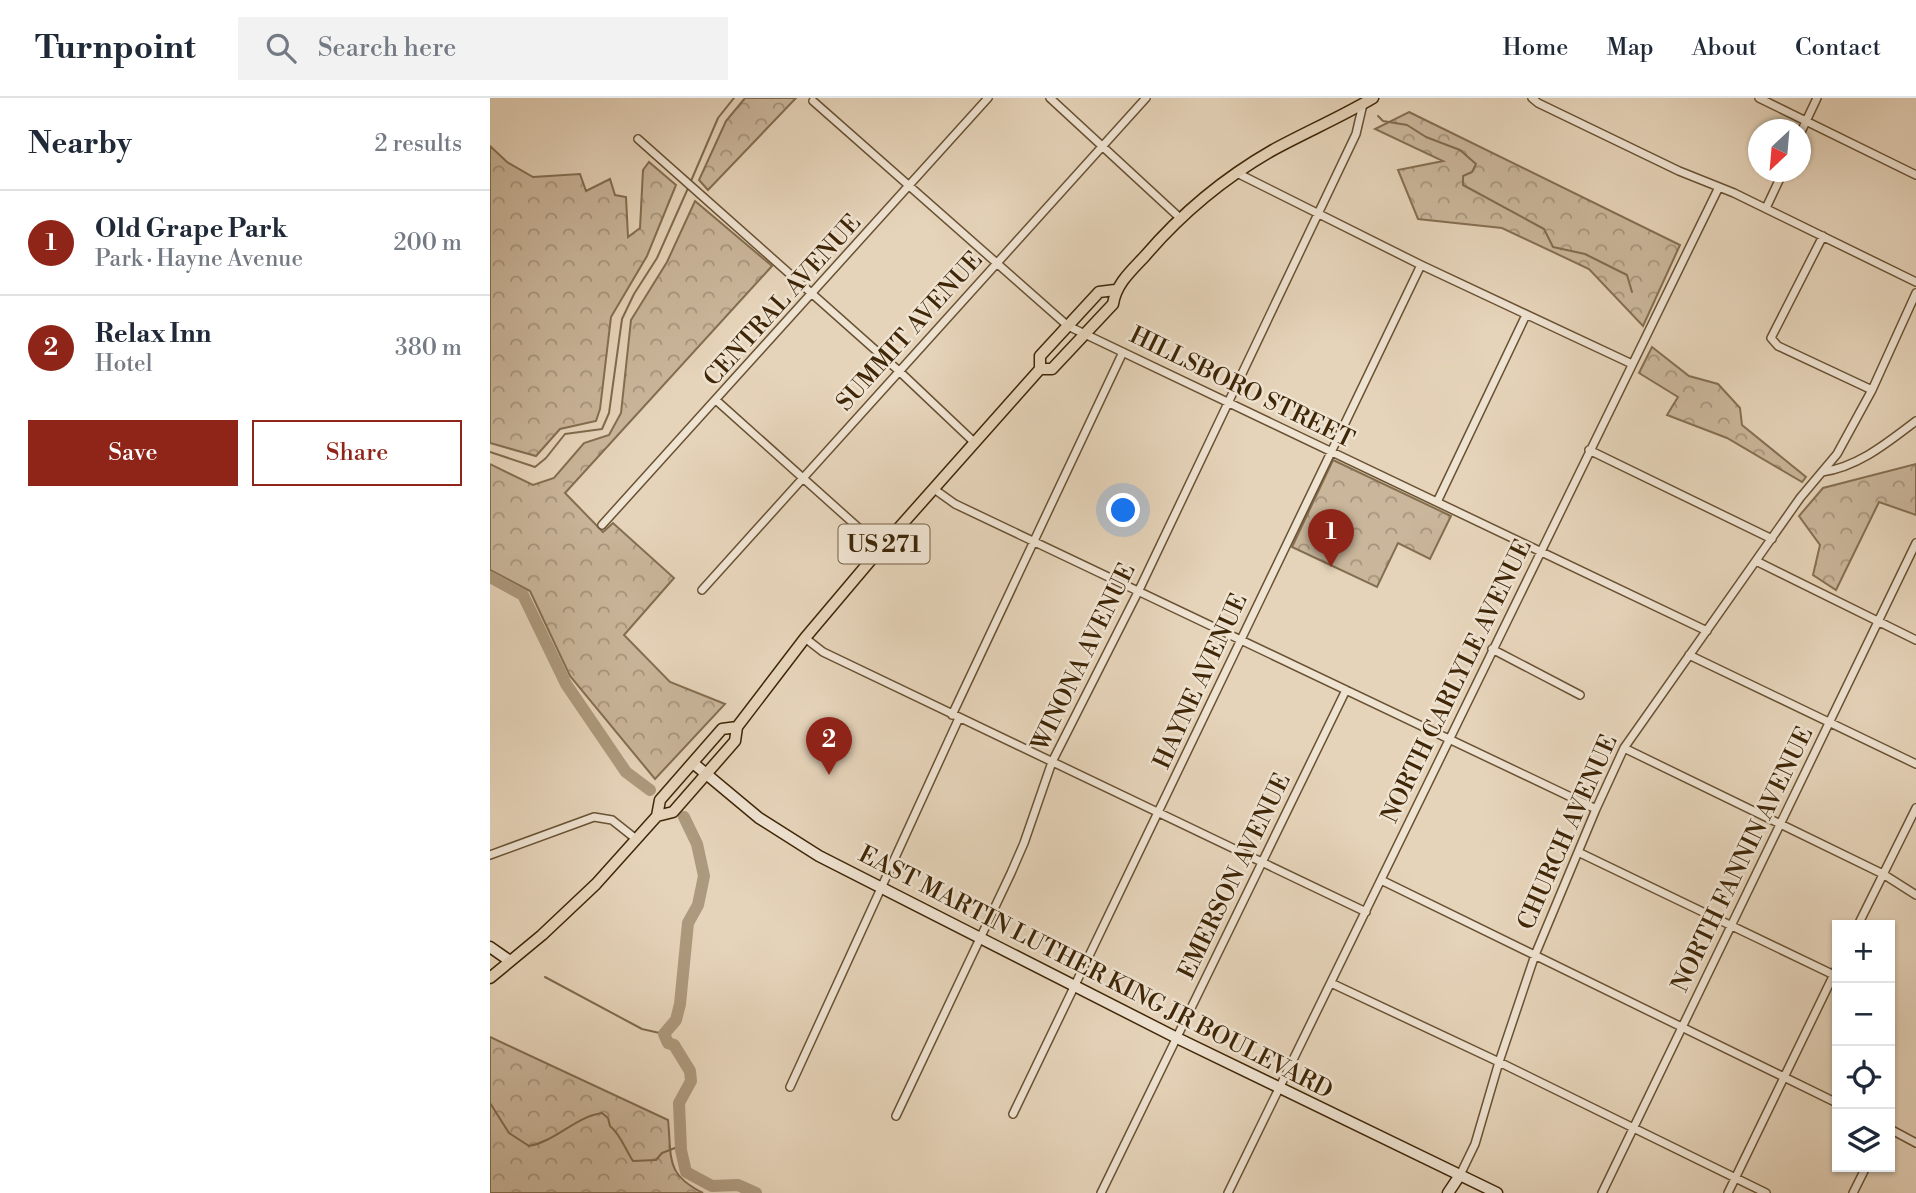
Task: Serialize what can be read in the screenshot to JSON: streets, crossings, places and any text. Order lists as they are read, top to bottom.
{
  "streets": {
    "main road": ["US 271", "CHURCH AVENUE", "EAST MARTIN LUTHER KING JR BOULEVARD"],
    "street": [
      "CENTRAL AVENUE",
      "SUMMIT AVENUE",
      "HILLSBORO STREET",
      "WINONA AVENUE",
      "HAYNE AVENUE",
      "NORTH CARLYLE AVENUE",
      "NORTH FANNIN AVENUE",
      "EMERSON AVENUE"
    ]
  },
  "crossings": [
    ["CENTRAL AVENUE", "HILLSBORO STREET"],
    ["SUMMIT AVENUE", "HILLSBORO STREET"],
    ["HILLSBORO STREET", "US 271"],
    ["HILLSBORO STREET", "WINONA AVENUE"],
    ["HILLSBORO STREET", "HAYNE AVENUE"],
    ["HILLSBORO STREET", "NORTH CARLYLE AVENUE"],
    ["HILLSBORO STREET", "CHURCH AVENUE"],
    ["US 271", "WINONA AVENUE"],
    ["US 271", "EAST MARTIN LUTHER KING JR BOULEVARD"],
    ["WINONA AVENUE", "EAST MARTIN LUTHER KING JR BOULEVARD"],
    ["HAYNE AVENUE", "EAST MARTIN LUTHER KING JR BOULEVARD"],
    ["NORTH CARLYLE AVENUE", "EAST MARTIN LUTHER KING JR BOULEVARD"],
    ["CHURCH AVENUE", "EAST MARTIN LUTHER KING JR BOULEVARD"],
    ["EMERSON AVENUE", "EAST MARTIN LUTHER KING JR BOULEVARD"]
  ],
  "north": "bottom left",
  "page": {
    "header": "Turnpoint",
    "search": "Search here",
    "nav": [
      "Home",
      "Map",
      "About",
      "Contact"
    ],
    "heading": ["Nearby", "2 results"],
    "list": [
      {
        "mark": "1",
        "name": "Old Grape Park",
        "note": "Park · Hayne Avenue",
        "value": "200 m"
      },
      {
        "mark": "2",
        "name": "Relax Inn",
        "note": "Hotel",
        "value": "380 m"
      }
    ],
    "buttons": ["Save", "Share"],
    "pins": ["1", "2"],
    "map_buttons": ["+", "−"]
  }
}
